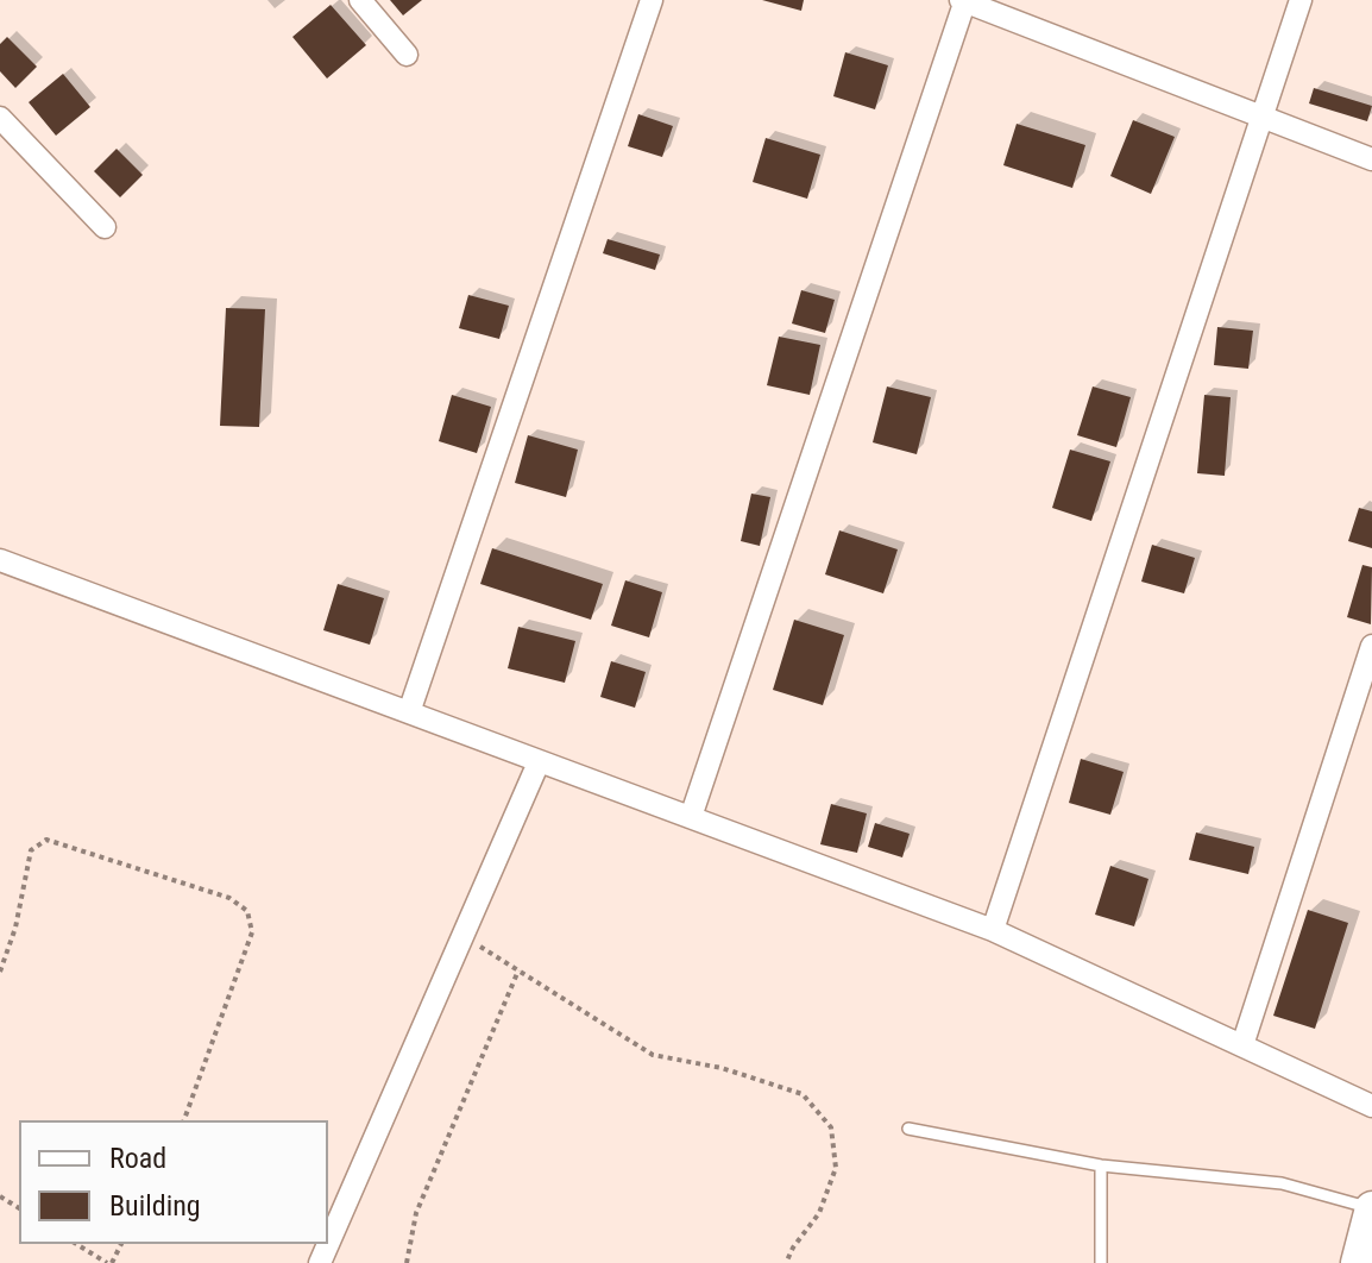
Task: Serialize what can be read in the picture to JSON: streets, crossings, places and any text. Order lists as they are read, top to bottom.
{
  "legend": ["Road", "Building"]
}
